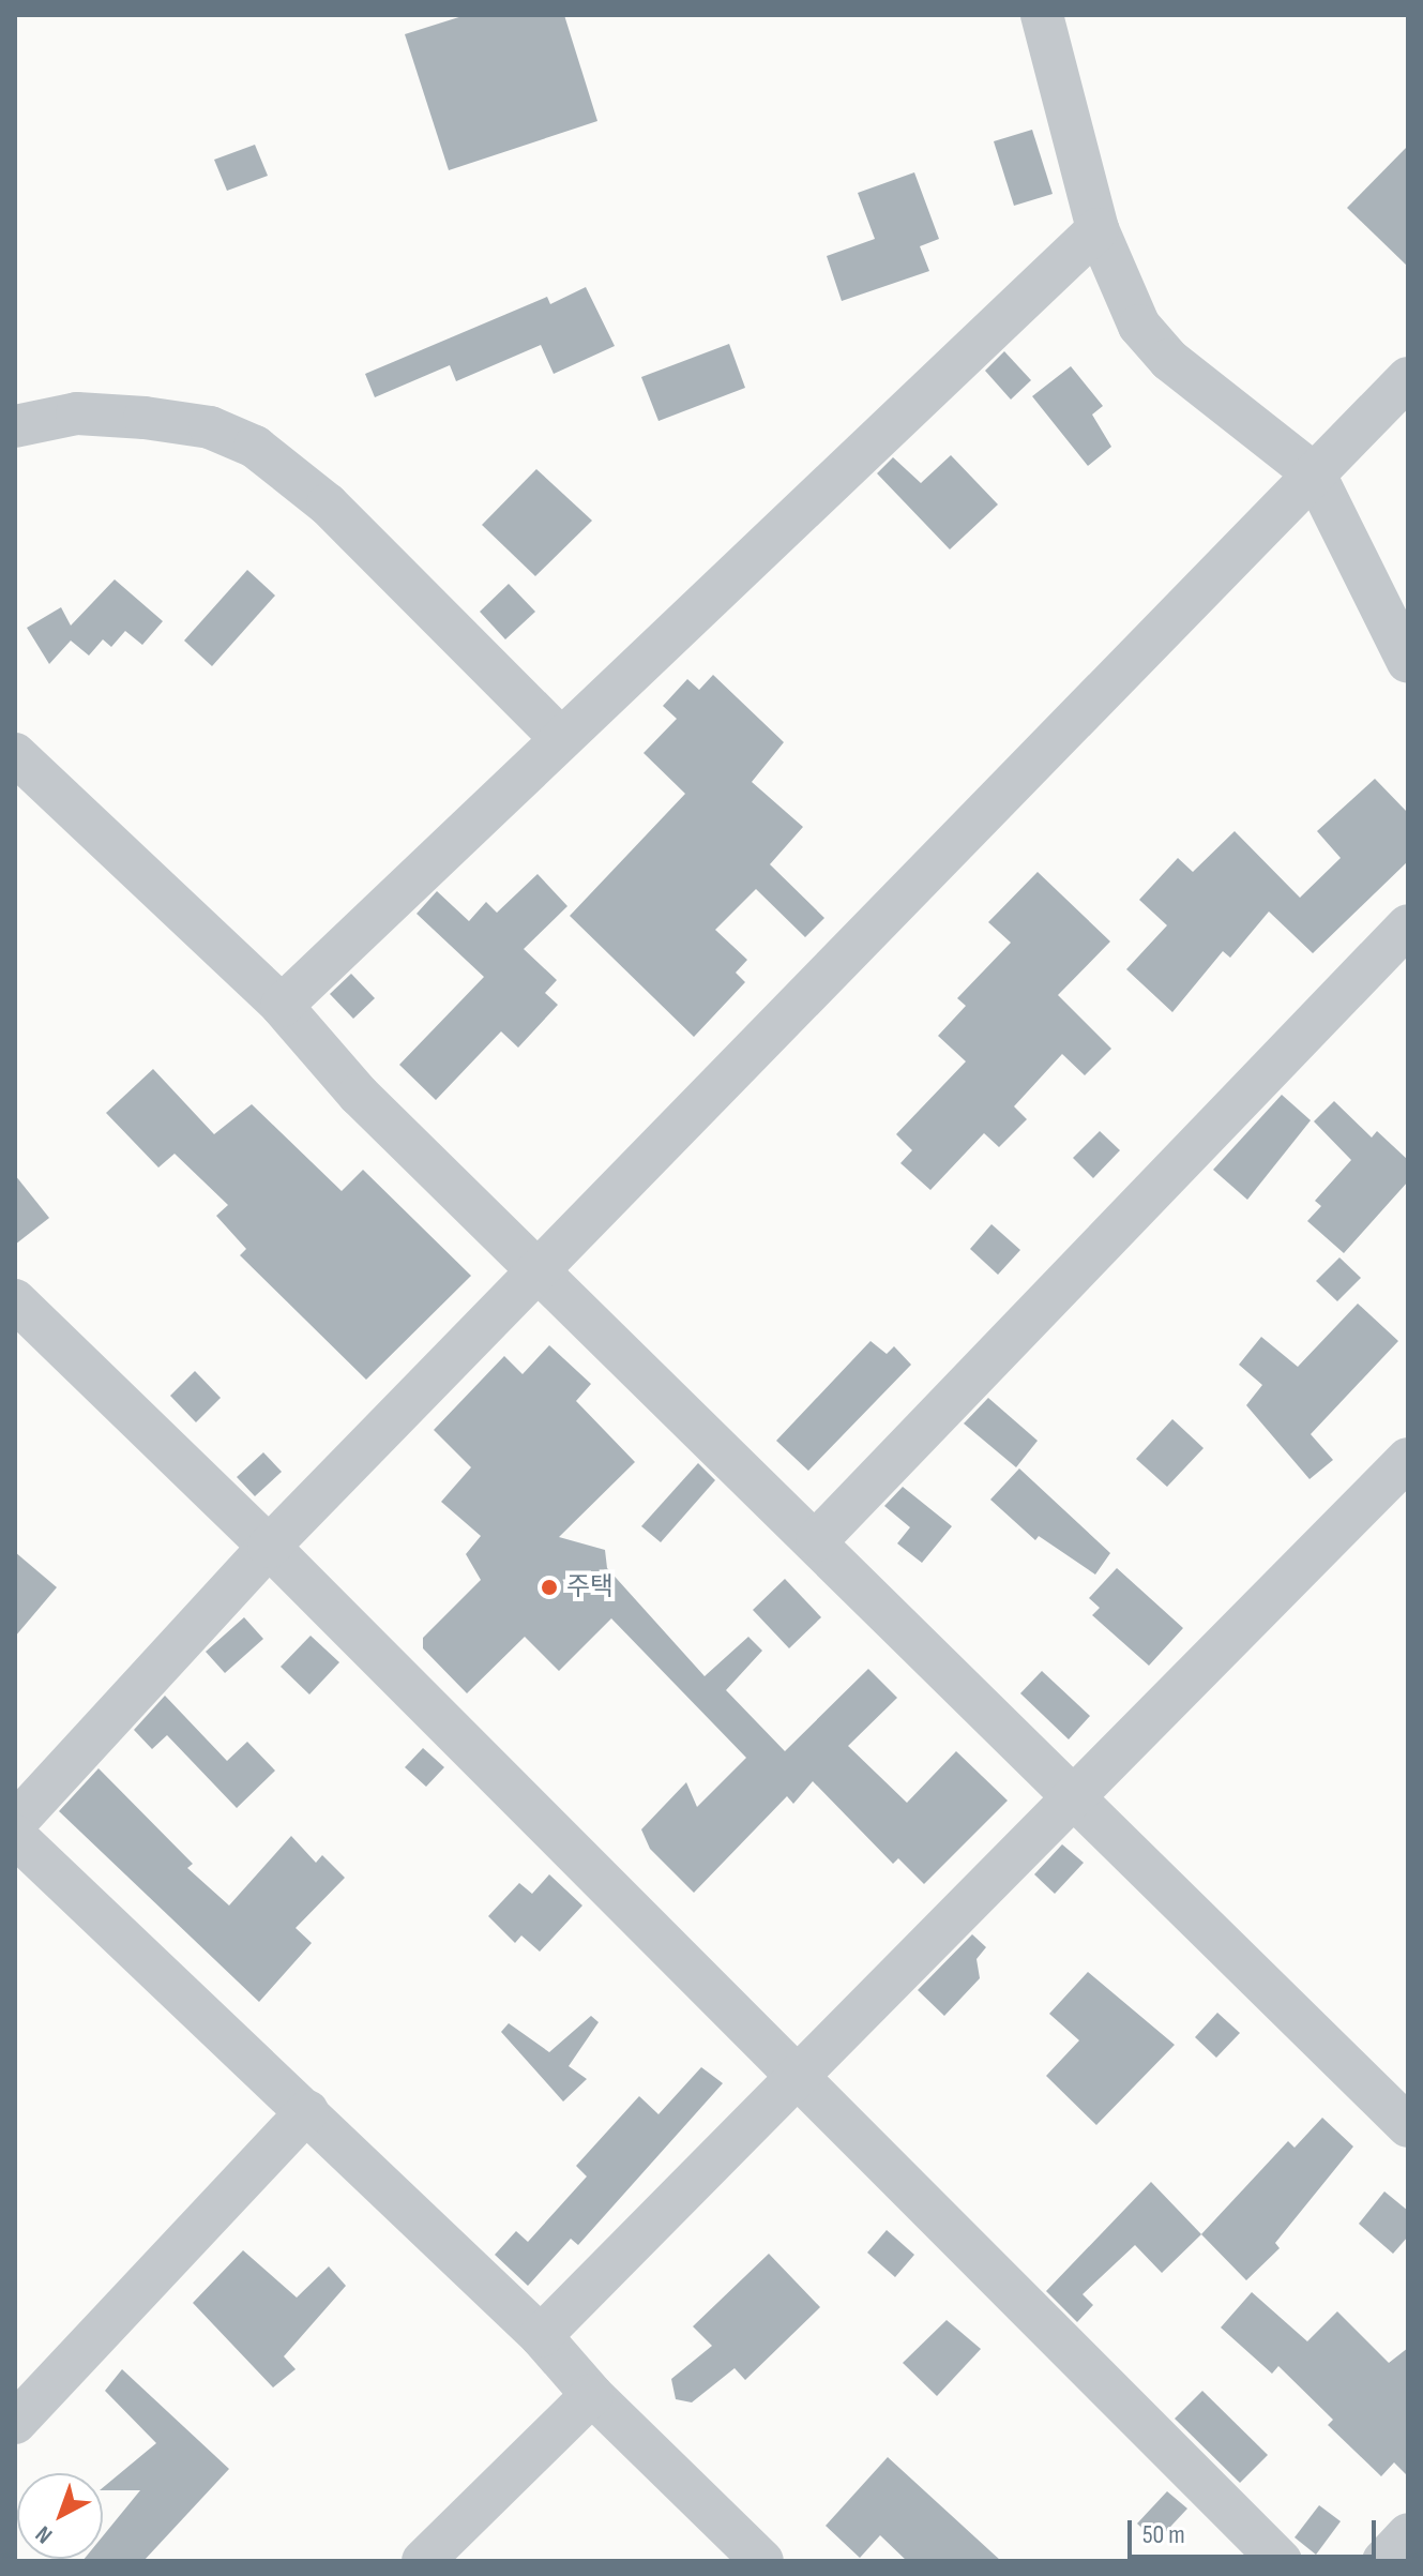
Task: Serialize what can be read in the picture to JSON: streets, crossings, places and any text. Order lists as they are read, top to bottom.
{
  "places": ["주택"],
  "scale_bar": "50 m",
  "north": "bottom left"
}
